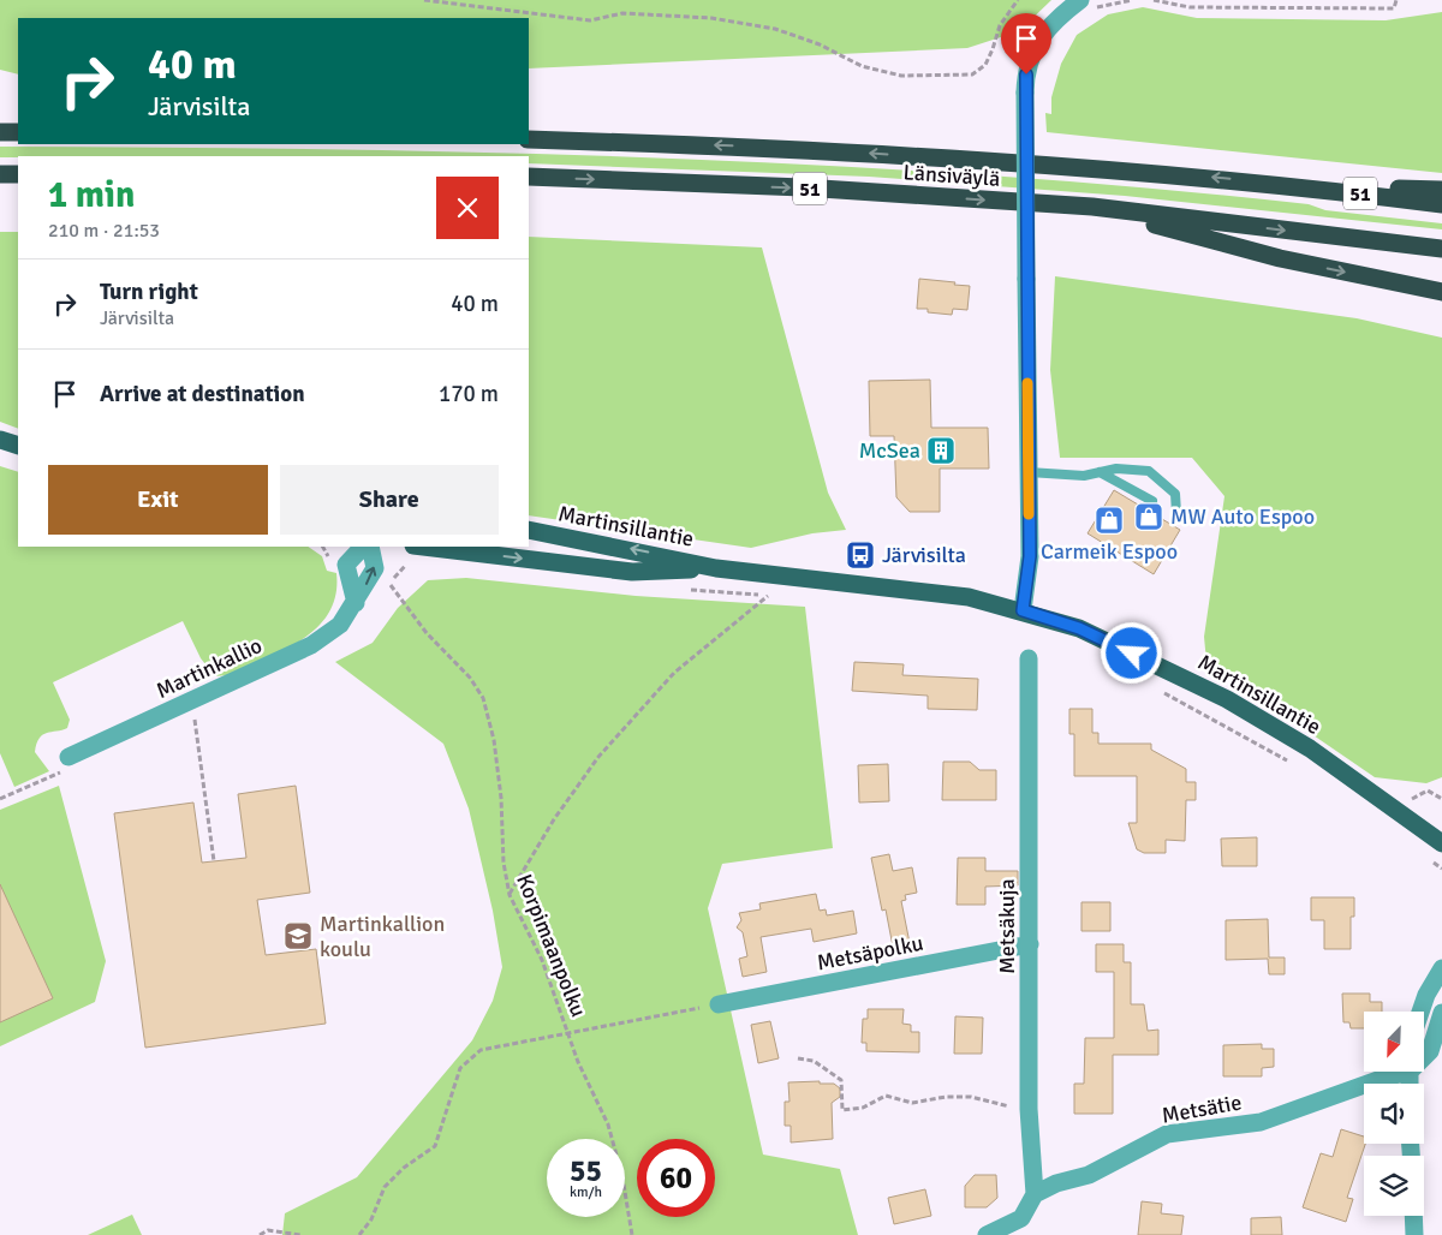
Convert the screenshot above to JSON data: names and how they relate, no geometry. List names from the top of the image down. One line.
{"streets":{"highway":["Länsiväylä","51"],"main road":["Martinsillantie"],"street":["Martinkallio","Metsäkuja","Metsäpolku","Metsätie"],"path":["Korpimaanpolku"]},"crossings":[["Metsäkuja","Metsäpolku"],["Metsäkuja","Metsätie"]],"places":{"building":["McSea"],"shop":["MW Auto Espoo","Carmeik Espoo"],"bus stop":["Järvisilta"],"school or university":["Martinkallion koulu"]},"north":"bottom left","page":{"turn":["40 m","Järvisilta"],"heading":["1 min","210 m · 21:53"],"list":[{"name":"Turn right","note":"Järvisilta","value":"40 m"},{"name":"Arrive at destination","value":"170 m"}],"buttons":["Exit","Share"],"speed":"55 km/h","limit":"60"}}
